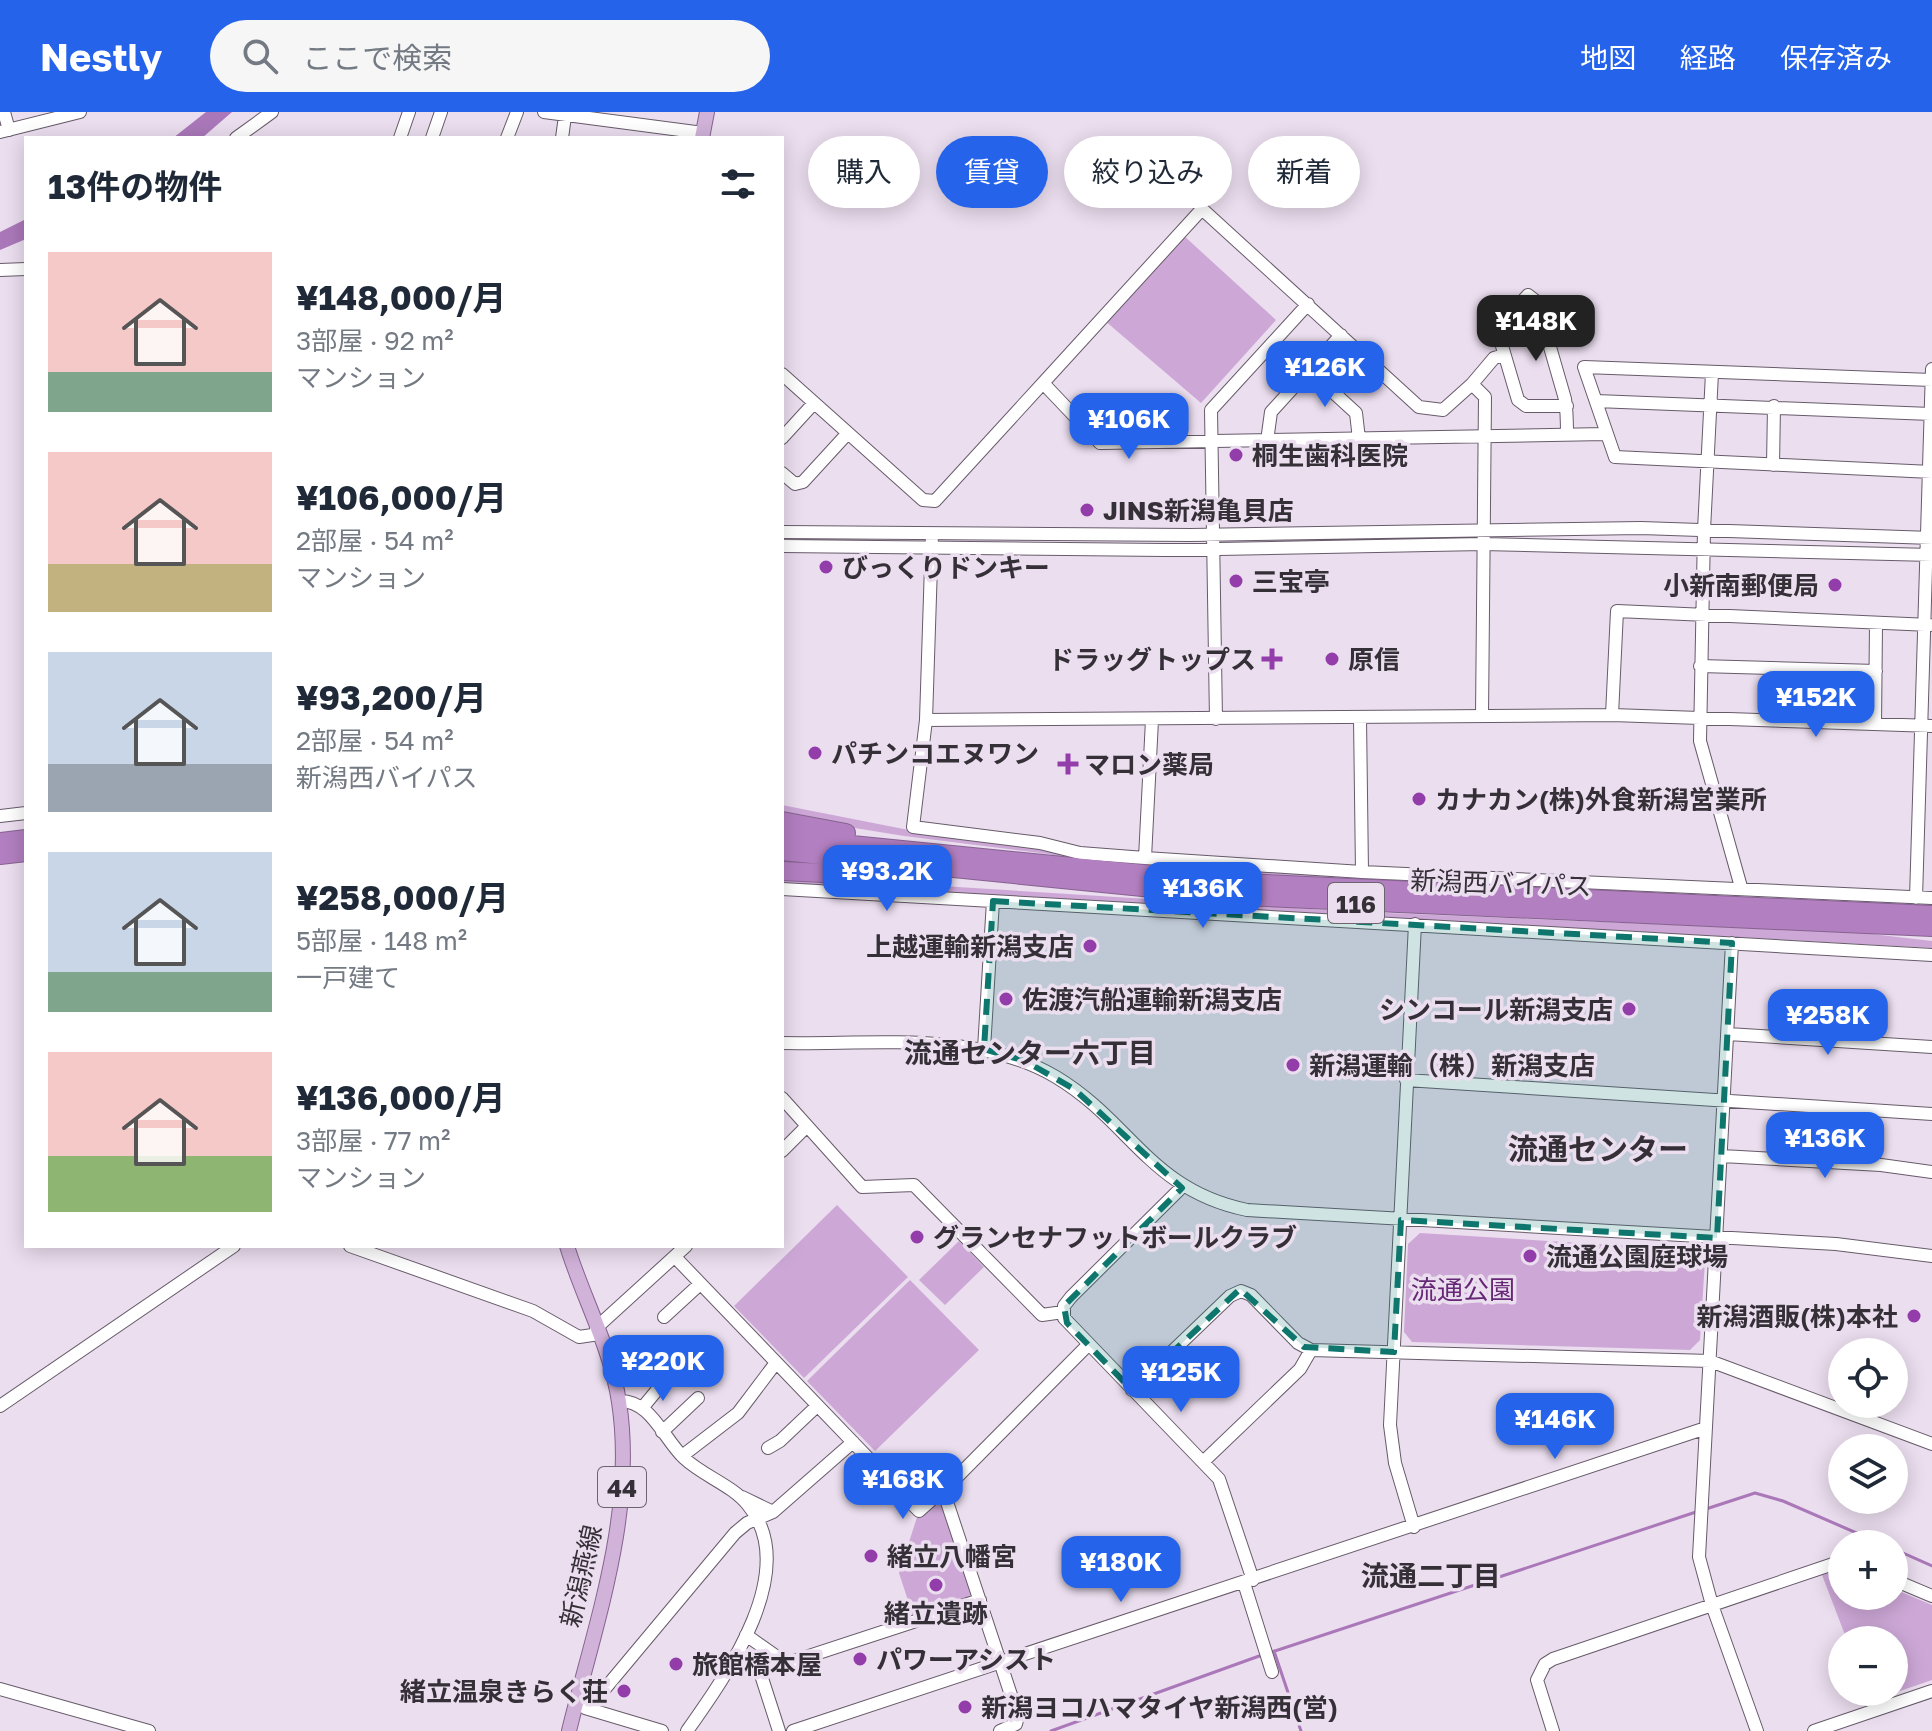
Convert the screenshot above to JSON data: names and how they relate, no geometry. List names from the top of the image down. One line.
{"streets":{"highway":["新潟西バイパス","116"],"main road":["44","新潟燕線"]},"districts":["流通センター六丁目","流通センター","流通二丁目"],"parks":["流通公園"],"places":{"other":["桐生歯科医院","JINS新潟亀貝店","びっくりドンキー","三宝亭","小新南郵便局","原信","パチンコエヌワン","カナカン(株)外食新潟営業所","上越運輸新潟支店","佐渡汽船運輸新潟支店","シンコール新潟支店","新潟運輸（株）新潟支店","グランセナフットボールクラブ","流通公園庭球場","新潟酒販(株)本社","緒立八幡宮","緒立遺跡","パワーアシスト","旅館橋本屋","緒立温泉きらく荘","新潟ヨコハマタイヤ新潟西(営)"],"health":["ドラッグトップス","マロン薬局"]},"page":{"header":"Nestly","search":"ここで検索","nav":["地図","経路","保存済み"],"chip":["購入","賃貸","絞り込み","新着"],"heading":"13件の物件","list":[{"name":"¥148,000/月","note":"3部屋 · 92 m² · マンション"},{"name":"¥106,000/月","note":"2部屋 · 54 m² · マンション"},{"name":"¥93,200/月","note":"2部屋 · 54 m² · 新潟西バイパス"},{"name":"¥258,000/月","note":"5部屋 · 148 m² · 一戸建て"},{"name":"¥136,000/月","note":"3部屋 · 77 m² · マンション"}],"price":["¥148K","¥126K","¥106K","¥152K","¥93.2K","¥136K","¥258K","¥136K","¥220K","¥125K","¥146K","¥168K","¥180K"],"map_buttons":["+","−"]}}
